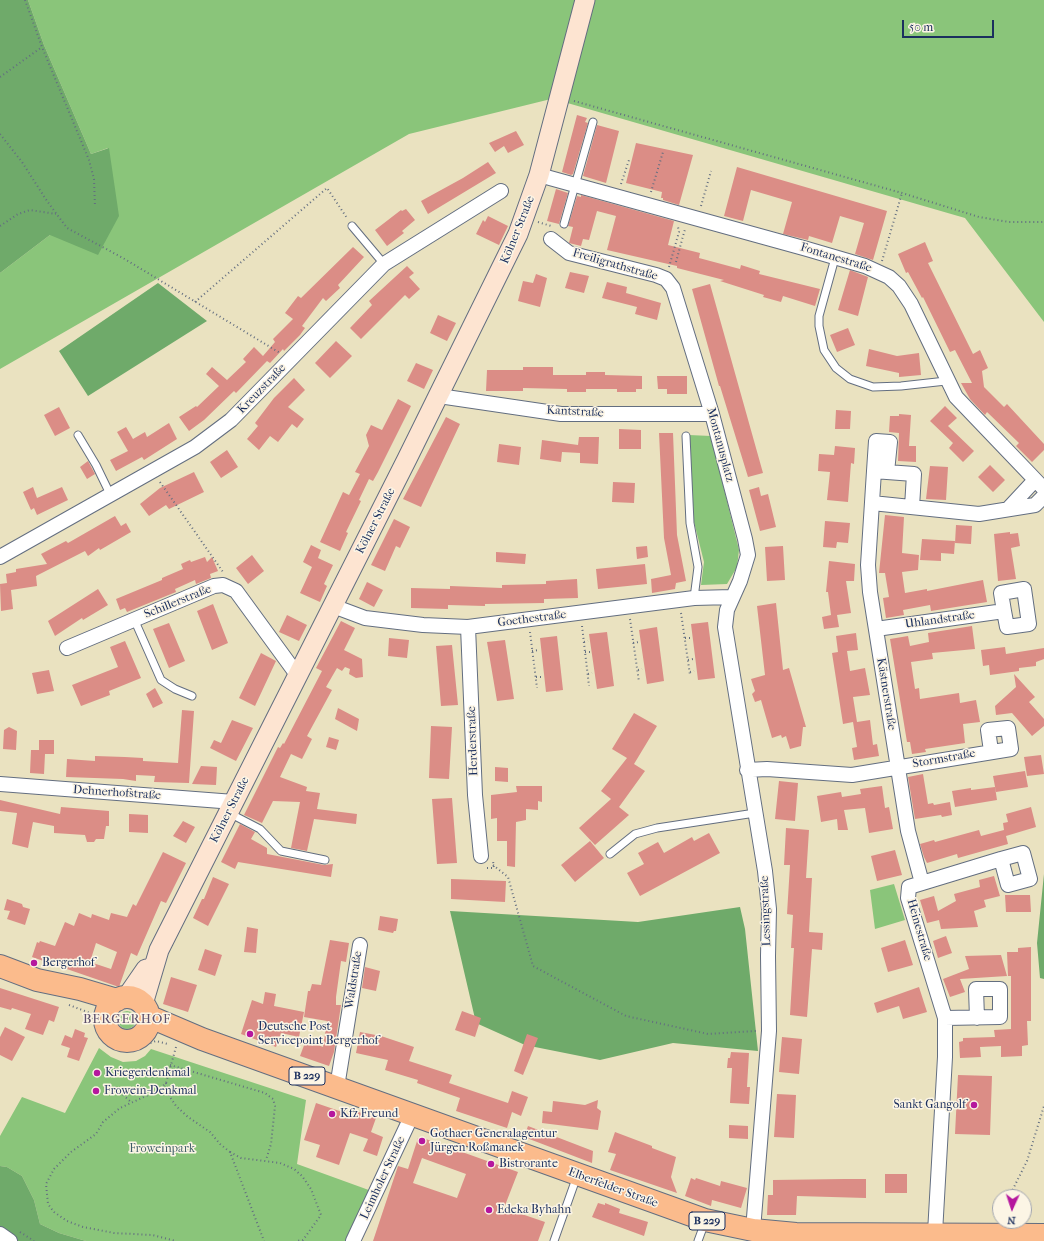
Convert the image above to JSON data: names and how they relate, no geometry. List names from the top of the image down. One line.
{"streets":{"main road":["Kölner Straße","B 229","Elberfelder Straße"],"street":["Fontanestraße","Freiligrathstraße","Kreuzstraße","Kantstraße","Montanusplatz","Schillerstraße","Goethestraße","Uhlandstraße","Kästnerstraße","Herderstraße","Stormstraße","Dehnerhofstraße","Lessingstraße","Heinestraße","Waldstraße","Leimholer Straße"]},"crossings":[["Kölner Straße","Fontanestraße"],["Kölner Straße","Kantstraße"],["Kölner Straße","Goethestraße"],["Kölner Straße","Dehnerhofstraße"],["Kölner Straße","B 229"],["Kölner Straße","Elberfelder Straße"],["Freiligrathstraße","Montanusplatz"],["Kantstraße","Montanusplatz"],["Montanusplatz","Goethestraße"],["Montanusplatz","Lessingstraße"],["Goethestraße","Herderstraße"],["Goethestraße","Lessingstraße"],["Uhlandstraße","Kästnerstraße"],["Kästnerstraße","Stormstraße"],["Kästnerstraße","Heinestraße"],["Stormstraße","Lessingstraße"],["Lessingstraße","Elberfelder Straße"],["Heinestraße","Elberfelder Straße"],["Waldstraße","Elberfelder Straße"],["B 229","Elberfelder Straße"],["Leimholer Straße","Elberfelder Straße"]],"districts":["BERGERHOF"],"parks":["Froweinpark"],"places":["Bergerhof","Deutsche Post Servicepoint Bergerhof","Kriegerdenkmal","Frowein-Denkmal","Sankt Gangolf","Kfz Freund","Gothaer Generalagentur Jürgen Roßmanek","Bistrorante","Edeka Byhahn"],"scale_bar":"50 m","north":"bottom"}
